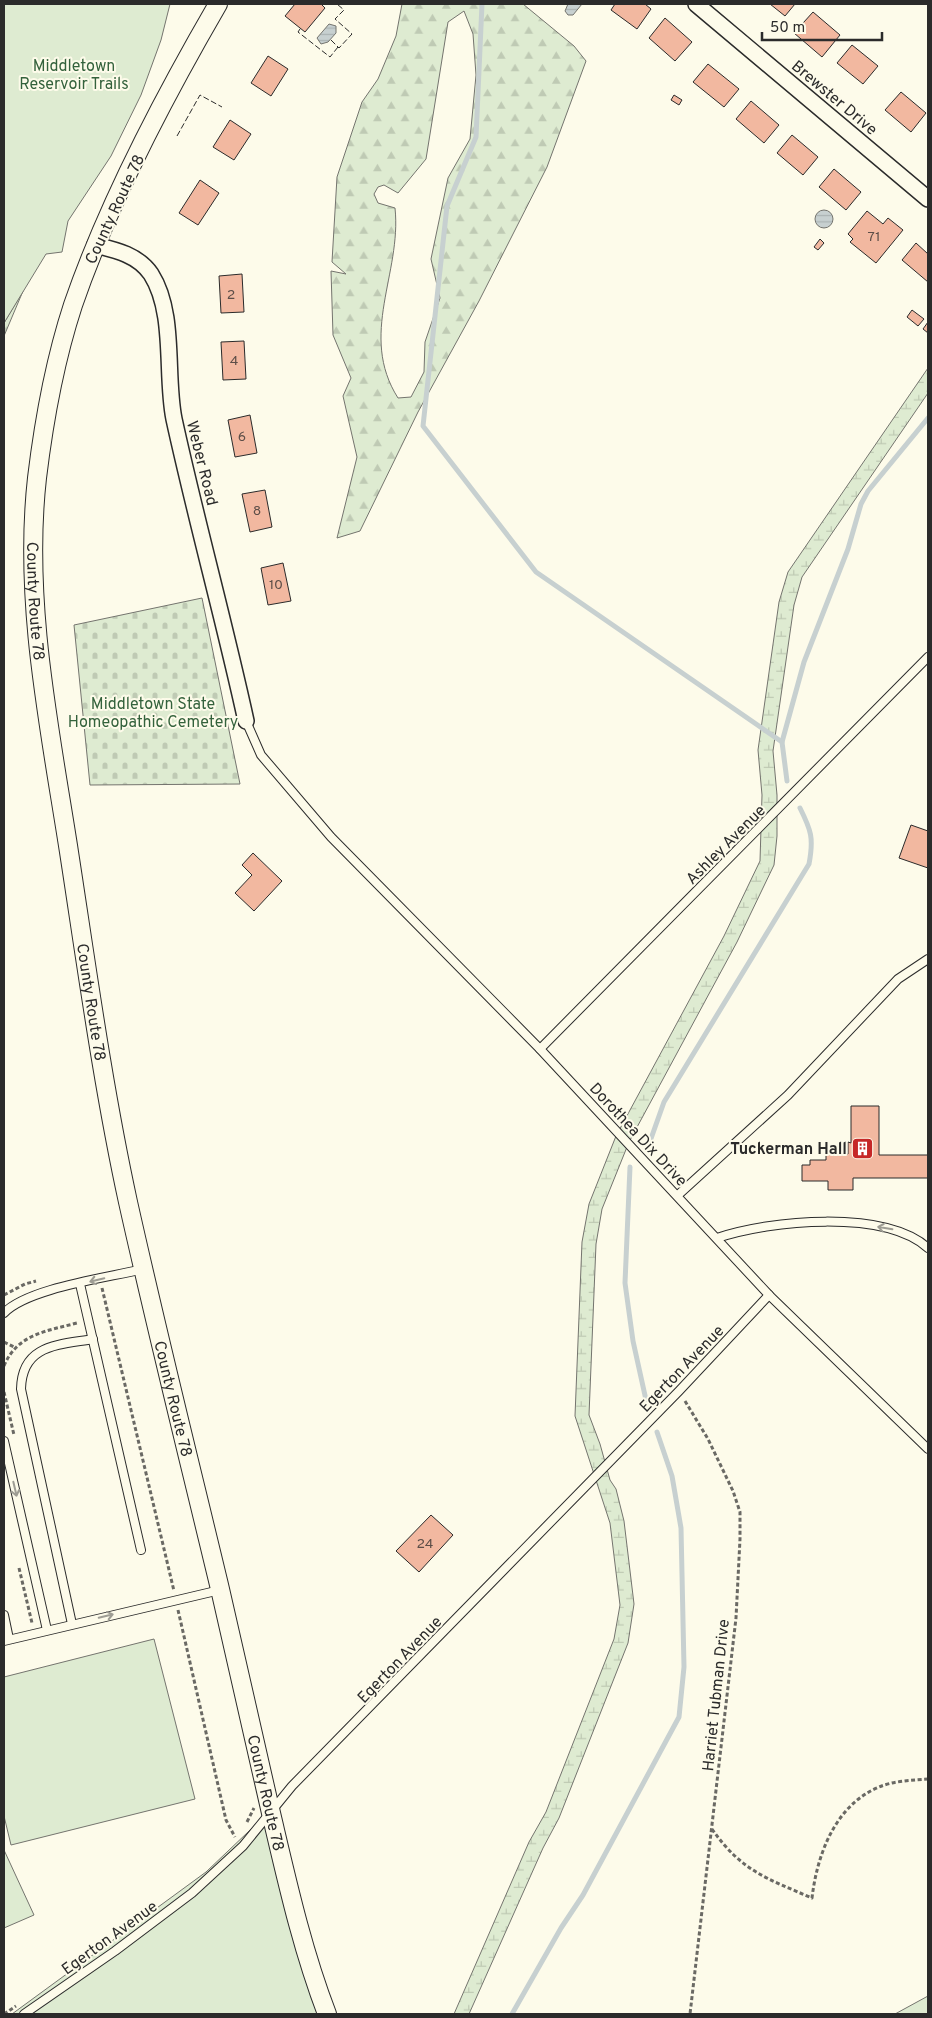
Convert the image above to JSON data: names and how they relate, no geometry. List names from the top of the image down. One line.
{"streets":{"street":["Brewster Drive","County Route 78","Weber Road"],"lane":["Ashley Avenue","Dorothea Dix Drive","Egerton Avenue"],"path":["Harriet Tubman Drive"]},"crossings":[["County Route 78","Weber Road"],["County Route 78","Egerton Avenue"],["Weber Road","Dorothea Dix Drive"],["Ashley Avenue","Dorothea Dix Drive"],["Dorothea Dix Drive","Egerton Avenue"],["Egerton Avenue","Harriet Tubman Drive"]],"parks":["Middletown Reservoir Trails","Middletown State Homeopathic Cemetery"],"places":{"building":["Tuckerman Hall"]},"house_numbers":["71","2","4","6","8","10","24"],"scale_bar":"50 m"}
